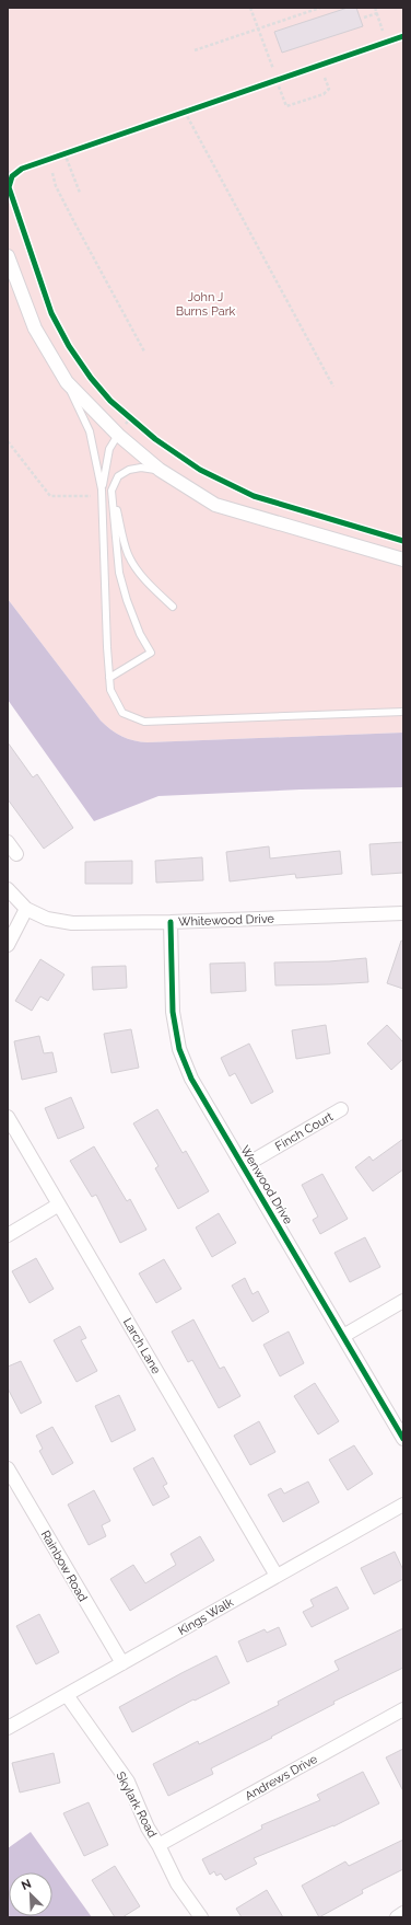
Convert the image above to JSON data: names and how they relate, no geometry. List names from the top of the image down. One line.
{"streets":{"street":["Whitewood Drive","Finch Court","Wenwood Drive","Larch Lane","Rainbow Road","Kings Walk","Andrews Drive","Skylark Road"]},"crossings":[["Whitewood Drive","Wenwood Drive"],["Finch Court","Wenwood Drive"],["Larch Lane","Kings Walk"],["Rainbow Road","Kings Walk"],["Kings Walk","Skylark Road"],["Andrews Drive","Skylark Road"]],"parks":["John J Burns Park"],"north":"top left"}
